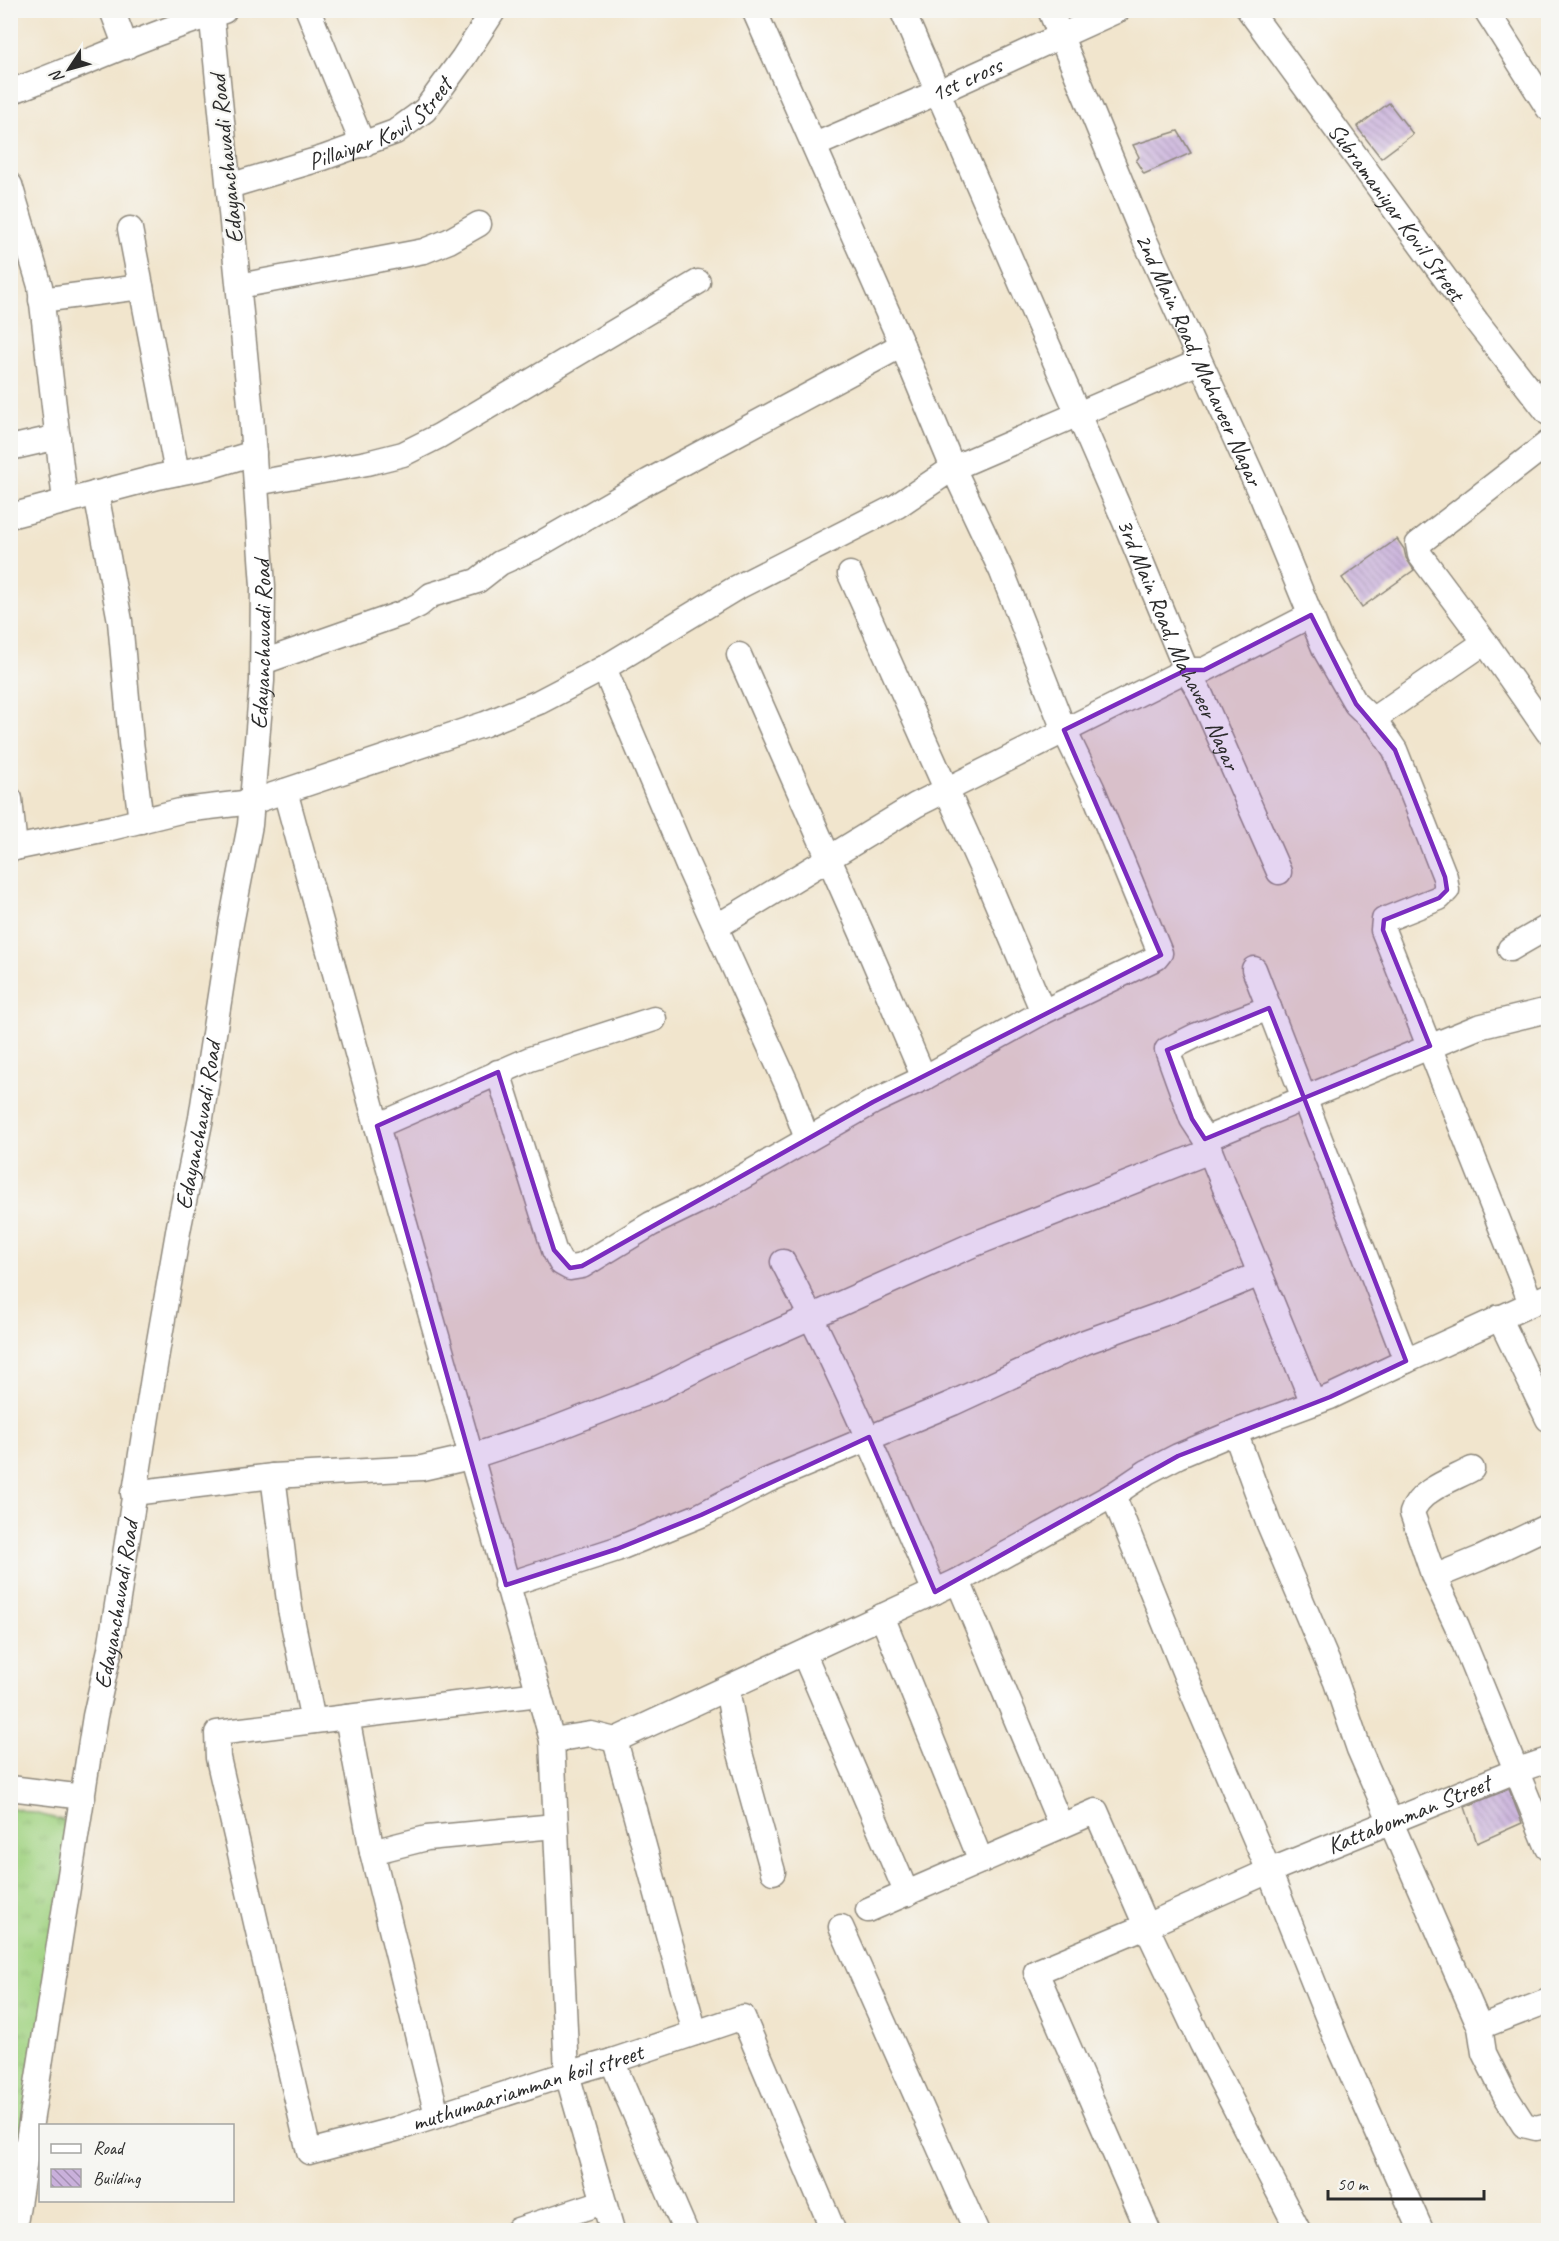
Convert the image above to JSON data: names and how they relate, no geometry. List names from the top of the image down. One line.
{"streets":{"street":["1st cross","Pillaiyar Kovil Street","Edayanchavadi Road","Subramaniyar Kovil Street","2nd Main Road, Mahaveer Nagar","3rd Main Road, Mahaveer Nagar","Kattabomman Street","muthumaariamman koil street"]},"crossings":[["1st cross","2nd Main Road, Mahaveer Nagar"],["1st cross","3rd Main Road, Mahaveer Nagar"],["Pillaiyar Kovil Street","Edayanchavadi Road"]],"legend":["Road","Building"],"scale_bar":"50 m","north":"bottom left"}
